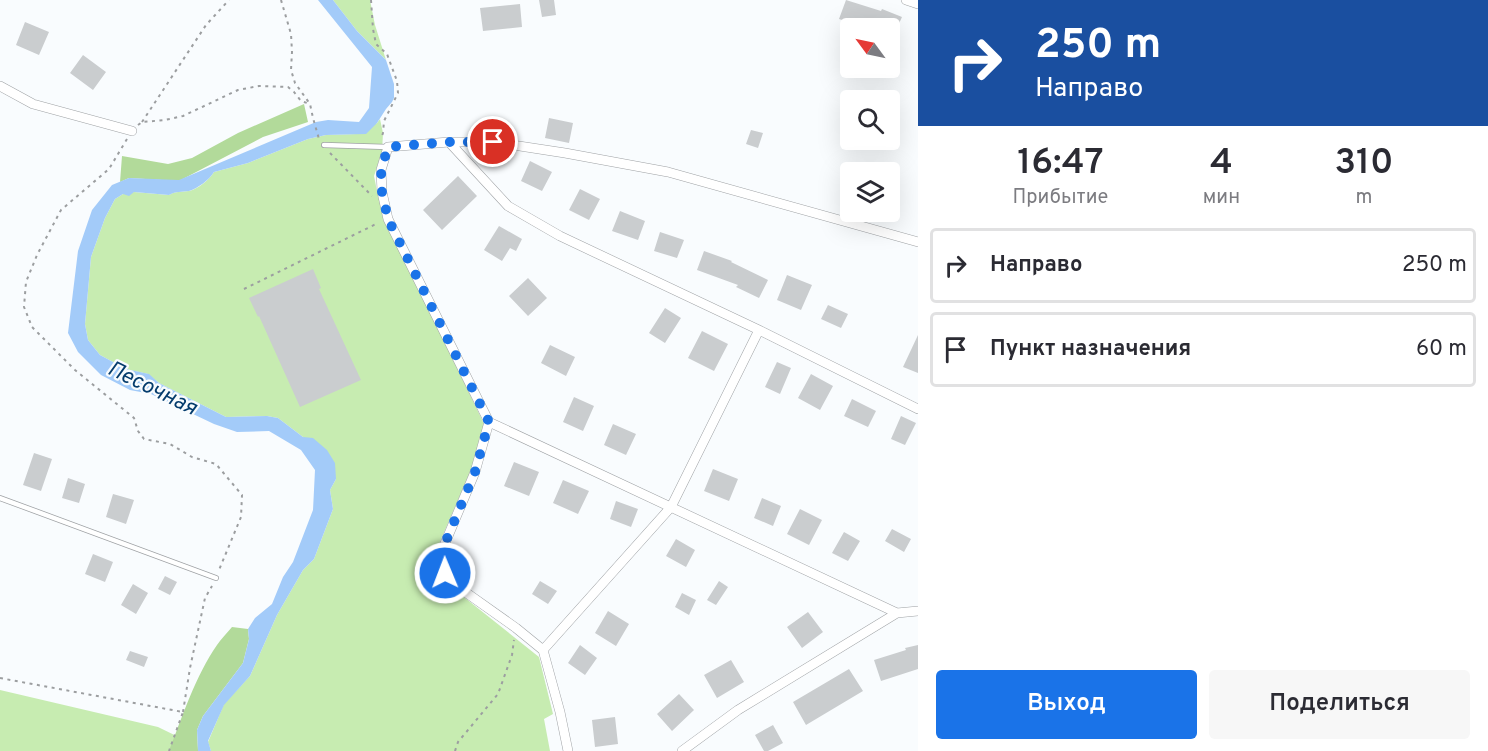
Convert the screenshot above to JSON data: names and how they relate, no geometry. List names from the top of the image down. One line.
{"water":["Песочная"],"north":"top left","page":{"turn":["250 m","Направо"],"eta":["16:47","Прибытие","4","мин","310","m"],"list":[{"name":"Направо","value":"250 m"},{"name":"Пункт назначения","value":"60 m"}],"buttons":["Выход","Поделиться"]}}
